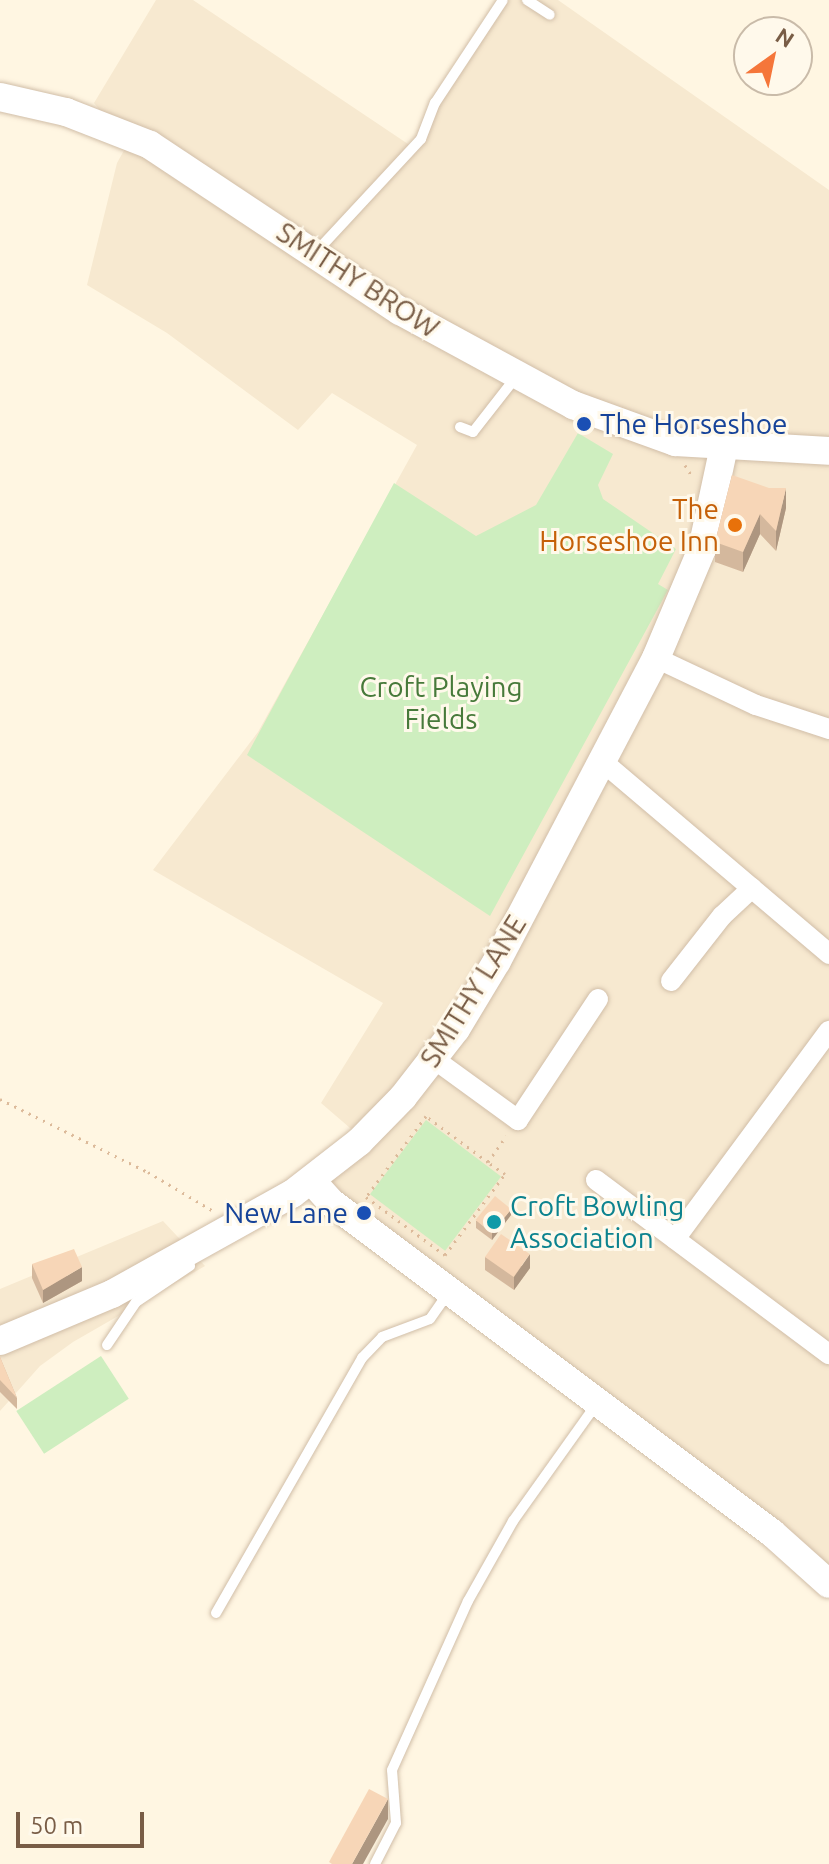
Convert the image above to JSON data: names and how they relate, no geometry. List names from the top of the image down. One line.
{"streets":{"street":["SMITHY BROW","SMITHY LANE"]},"crossings":[["SMITHY BROW","SMITHY LANE"]],"parks":["Croft Playing Fields"],"places":["The Horseshoe","The Horseshoe Inn","New Lane","Croft Bowling Association"],"scale_bar":"50 m","north":"top right"}
